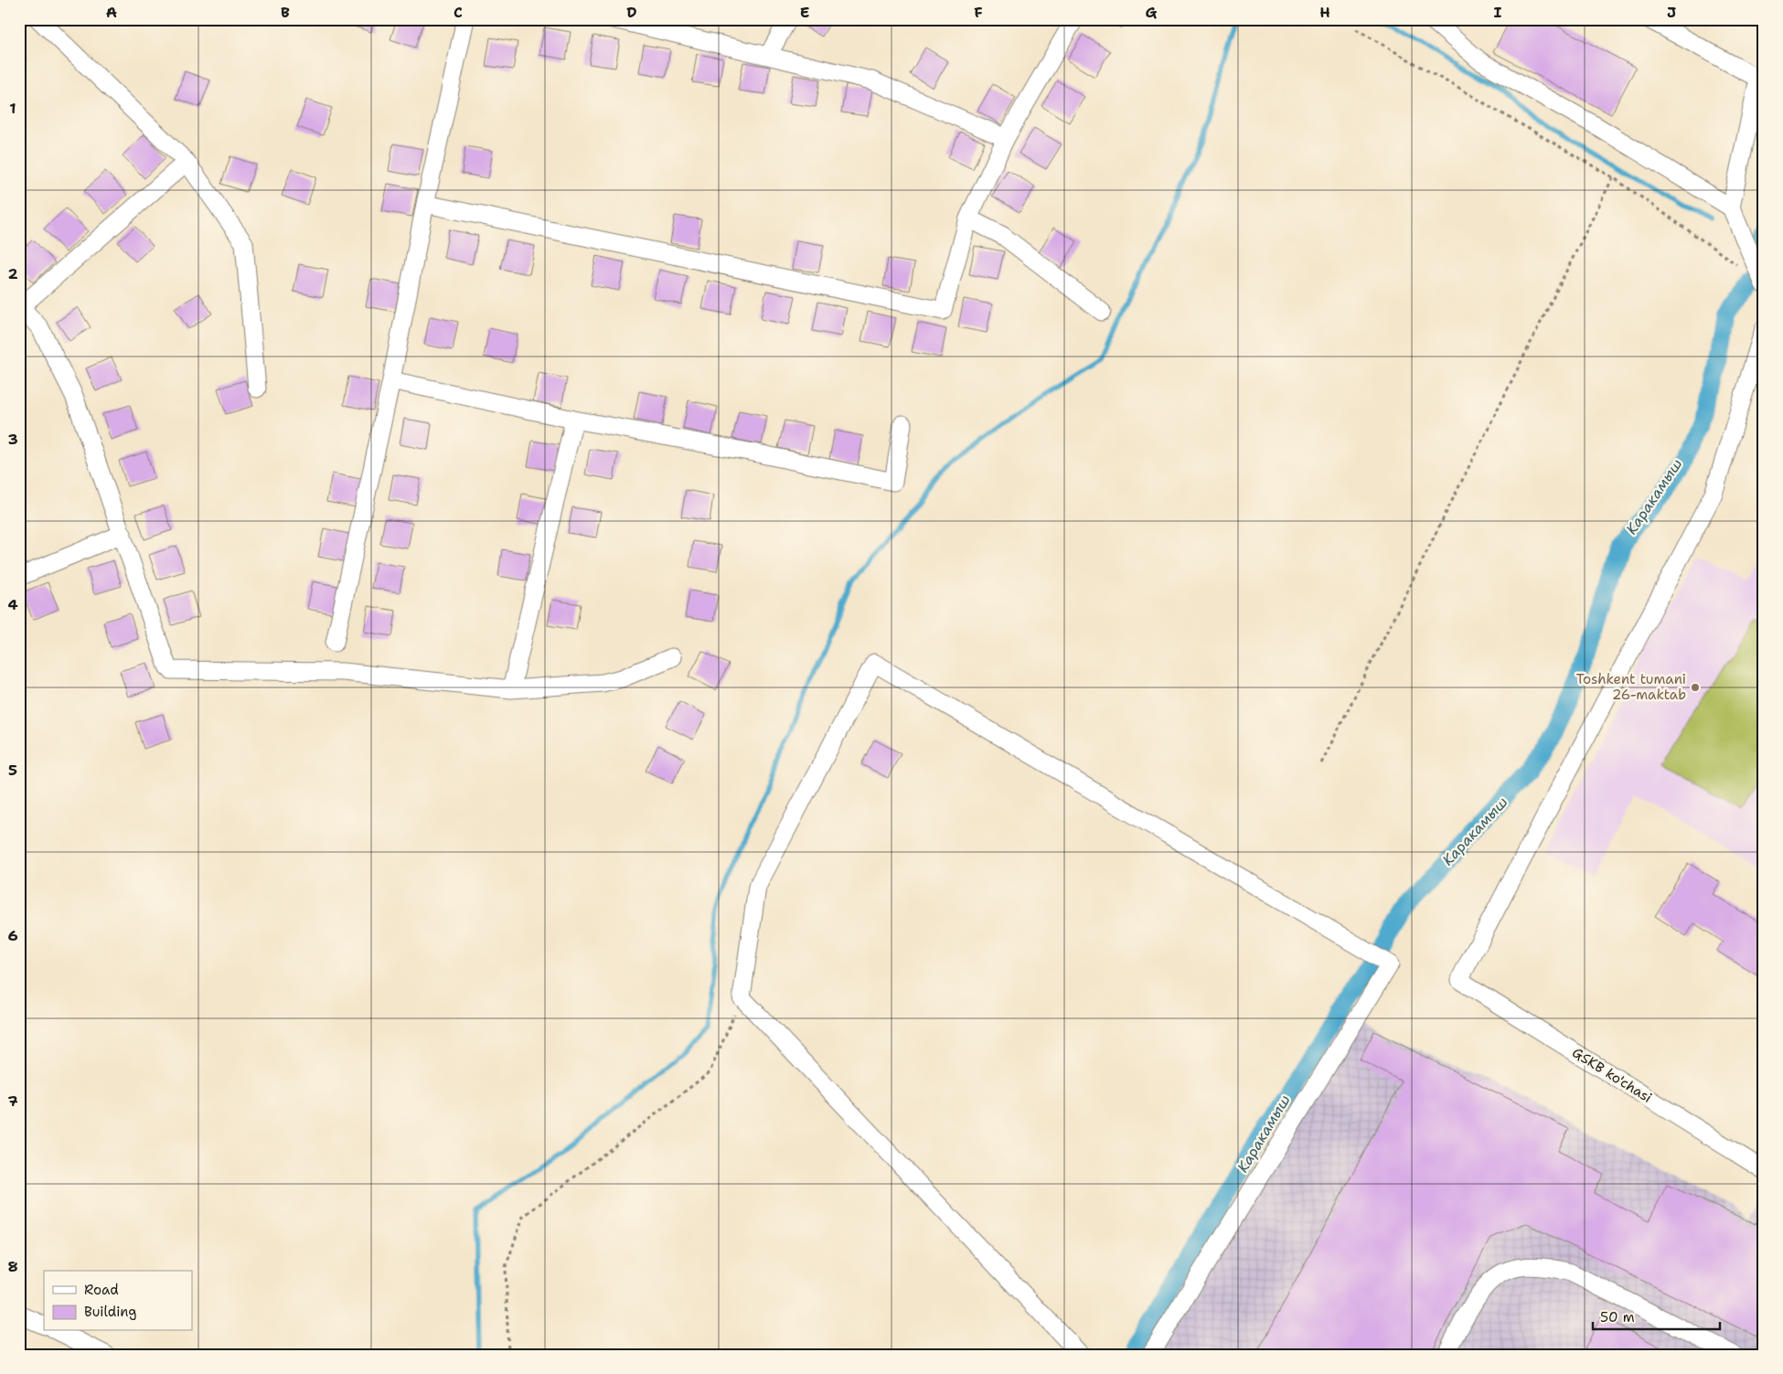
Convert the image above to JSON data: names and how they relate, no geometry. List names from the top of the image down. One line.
{"streets":{"street":["GSKB ko'chasi"]},"water":["Каракамыш"],"places":["Toshkent tumani 26-maktab"],"legend":["Road","Building"],"scale_bar":"50 m","grid":{"columns":["A","B","C","D","E","F","G","H","I","J"],"rows":["1","2","3","4","5","6","7","8"]}}
